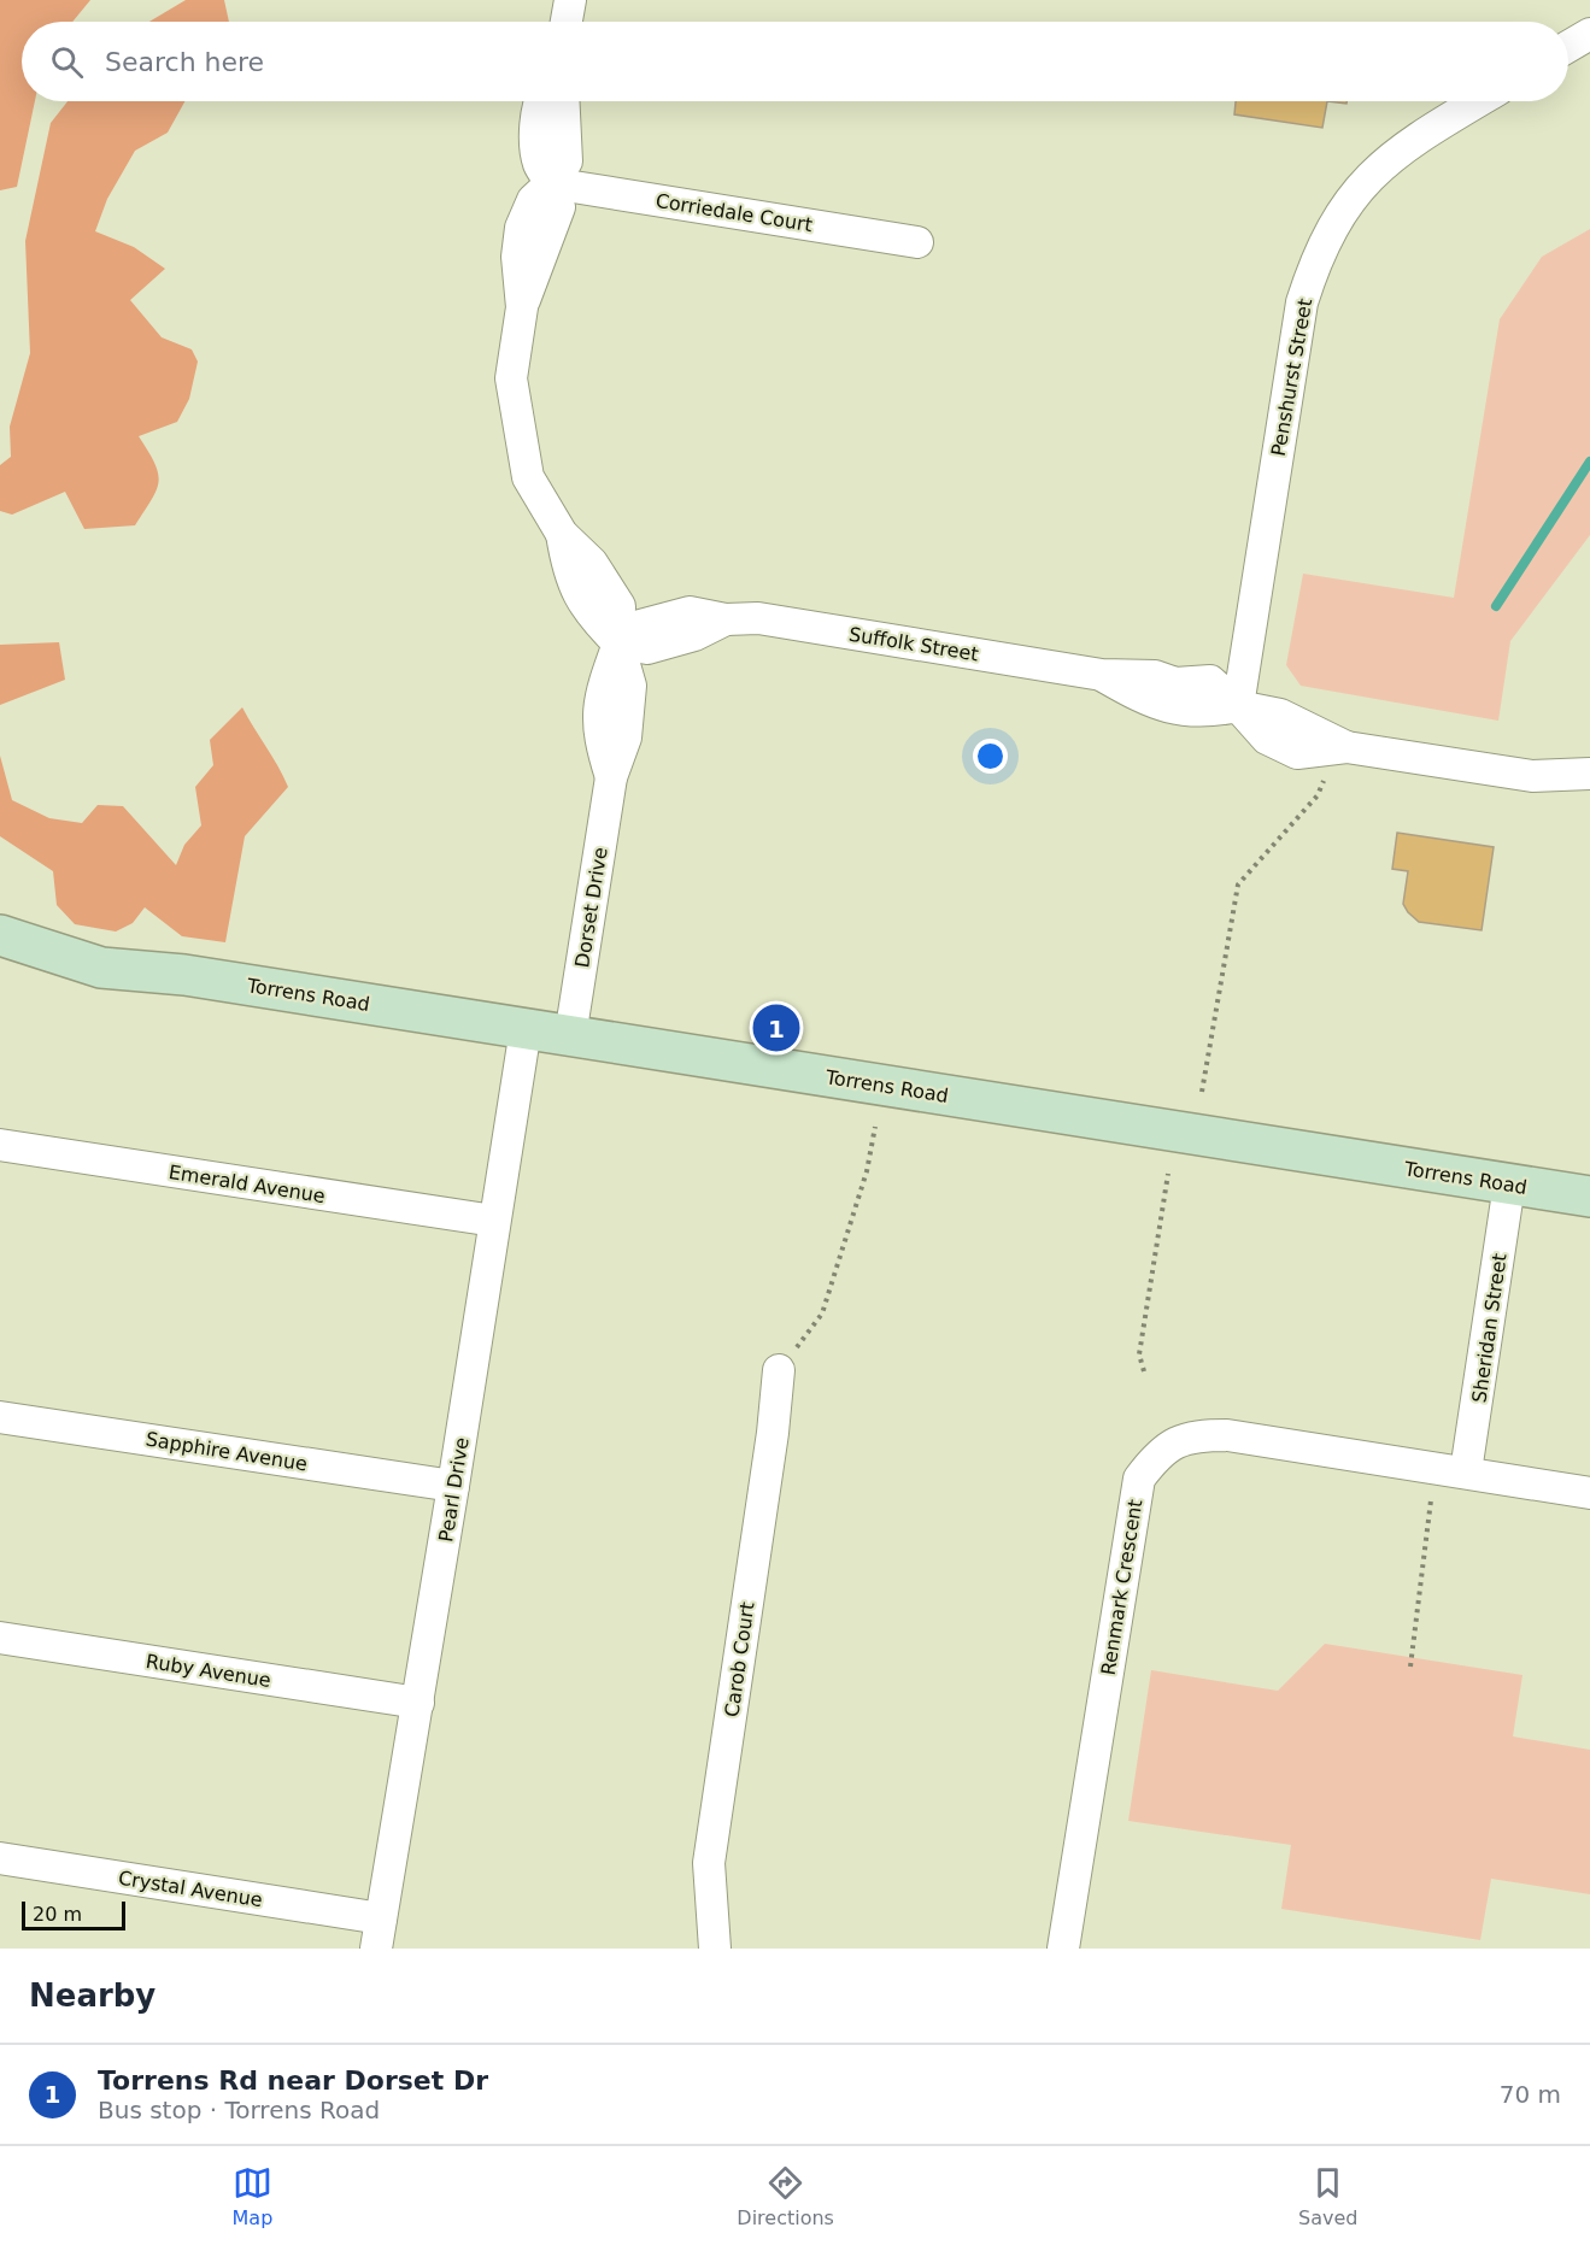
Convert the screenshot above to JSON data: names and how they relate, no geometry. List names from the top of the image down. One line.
{"streets":{"main road":["Torrens Road"],"street":["Corriedale Court","Penshurst Street","Suffolk Street","Dorset Drive","Emerald Avenue","Sheridan Street","Sapphire Avenue","Pearl Drive","Renmark Crescent","Carob Court","Ruby Avenue","Crystal Avenue"]},"crossings":[["Penshurst Street","Suffolk Street"],["Suffolk Street","Dorset Drive"],["Dorset Drive","Torrens Road"],["Torrens Road","Sheridan Street"],["Torrens Road","Pearl Drive"],["Emerald Avenue","Pearl Drive"],["Sheridan Street","Renmark Crescent"],["Sapphire Avenue","Pearl Drive"],["Pearl Drive","Ruby Avenue"],["Pearl Drive","Crystal Avenue"]],"scale_bar":"20 m","page":{"search":"Search here","pins":"1","scale":"20 m","heading":"Nearby","list":[{"mark":"1","name":"Torrens Rd near Dorset Dr","note":"Bus stop · Torrens Road","value":"70 m"}],"nav":["Map","Directions","Saved"]}}
